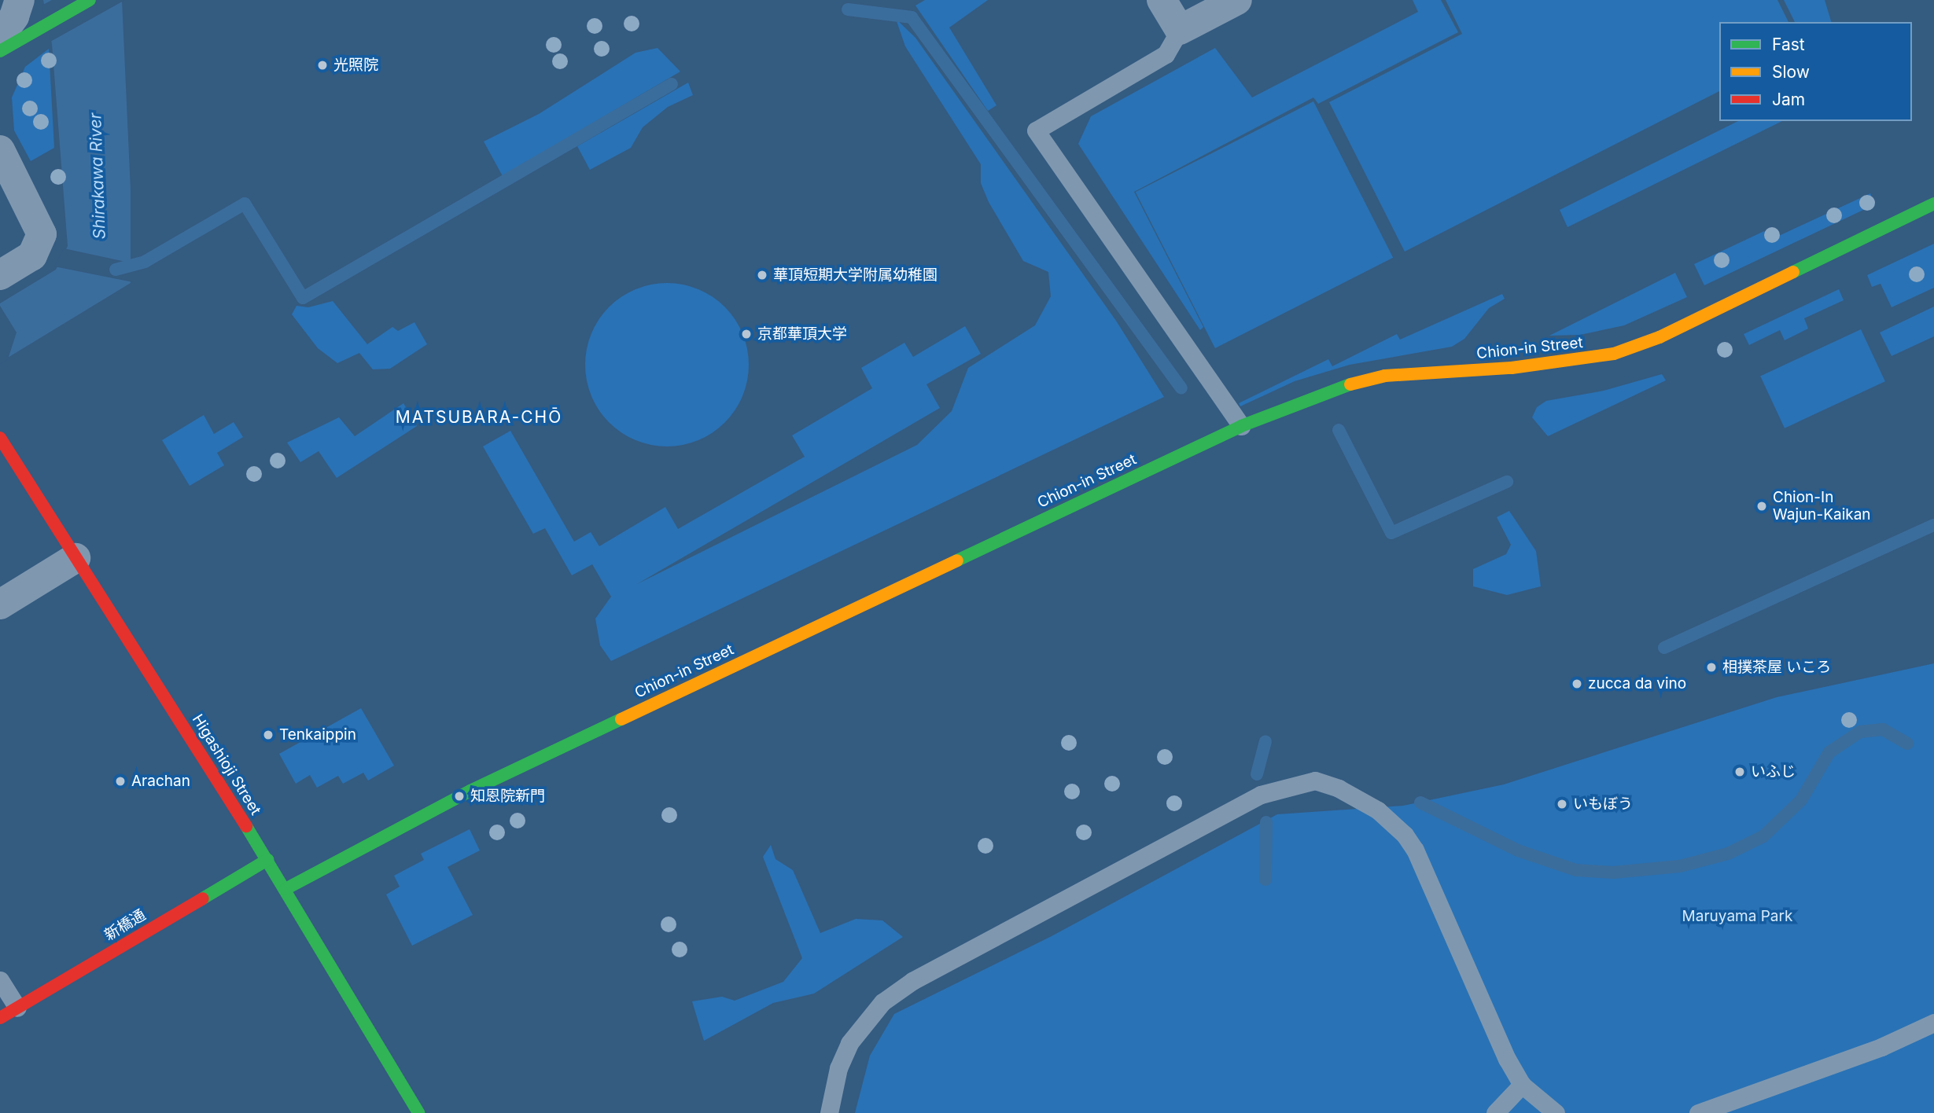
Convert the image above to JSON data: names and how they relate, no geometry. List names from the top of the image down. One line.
{"streets":{"street":["Chion-in Street","Higashioji Street","新橋通"]},"crossings":[["Chion-in Street","Higashioji Street"],["Higashioji Street","新橋通"]],"districts":["MATSUBARA-CHŌ"],"water":["Shirakawa River"],"parks":["Maruyama Park"],"places":["光照院","華頂短期大学附属幼稚園","京都華頂大学","Chion-In Wajun-Kaikan","相撲茶屋 いころ","zucca da vino","Tenkaippin","いふじ","Arachan","知恩院新門","いもぼう"],"legend":["Fast","Slow","Jam"]}
